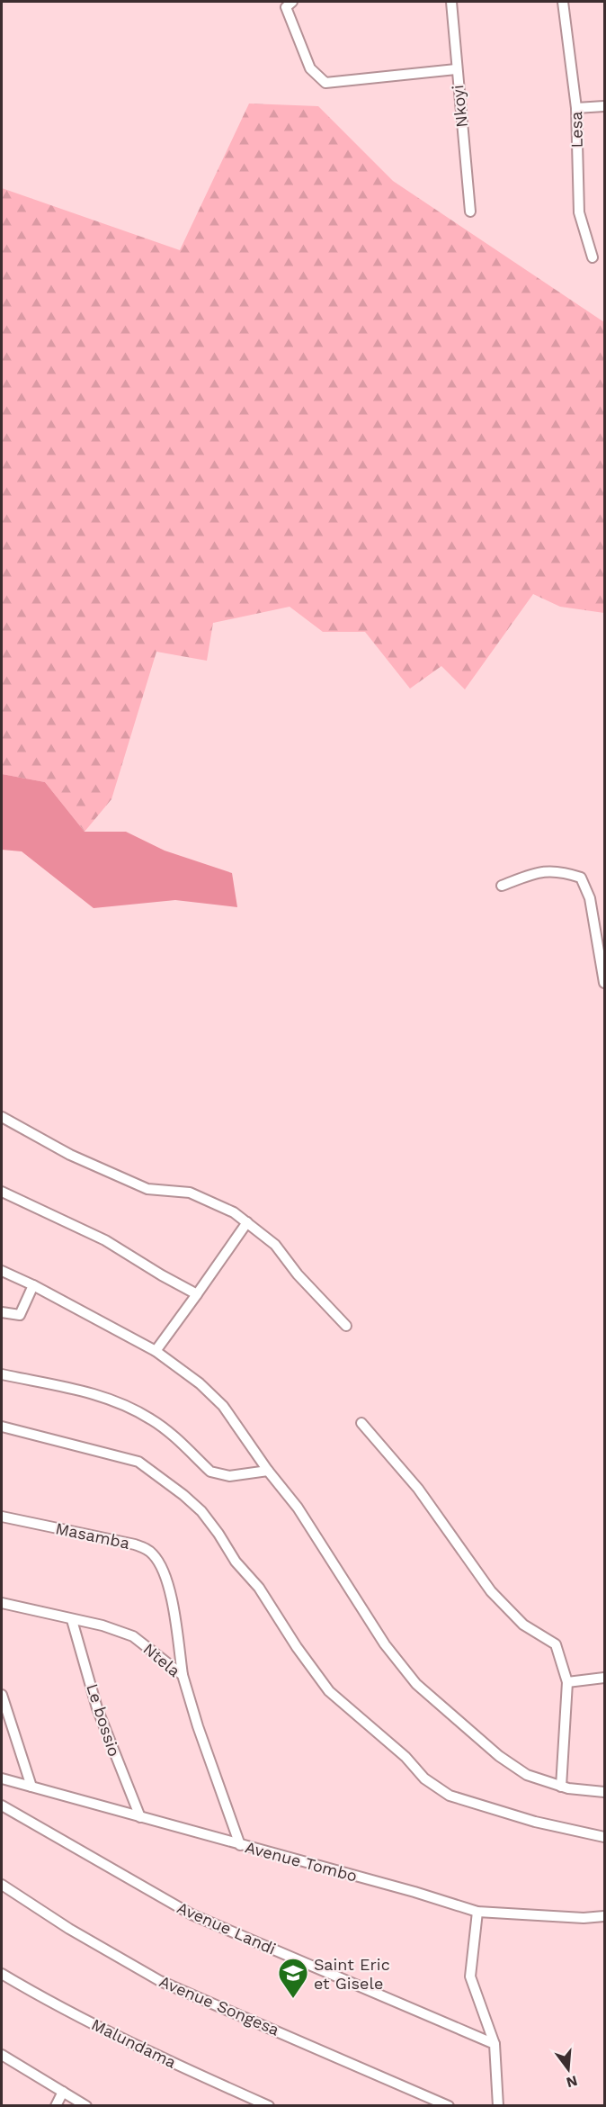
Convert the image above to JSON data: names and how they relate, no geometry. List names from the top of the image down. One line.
{"streets":{"street":["Nkoyi","Lesa","Masamba","Ntela","Le bossio","Avenue Tombo","Avenue Landi","Avenue Songesa","Malundama"]},"crossings":[["Masamba","Ntela"],["Ntela","Le bossio"],["Ntela","Avenue Tombo"],["Le bossio","Avenue Tombo"]],"places":{"school or university":["Saint Eric et Gisele"]},"north":"bottom"}
